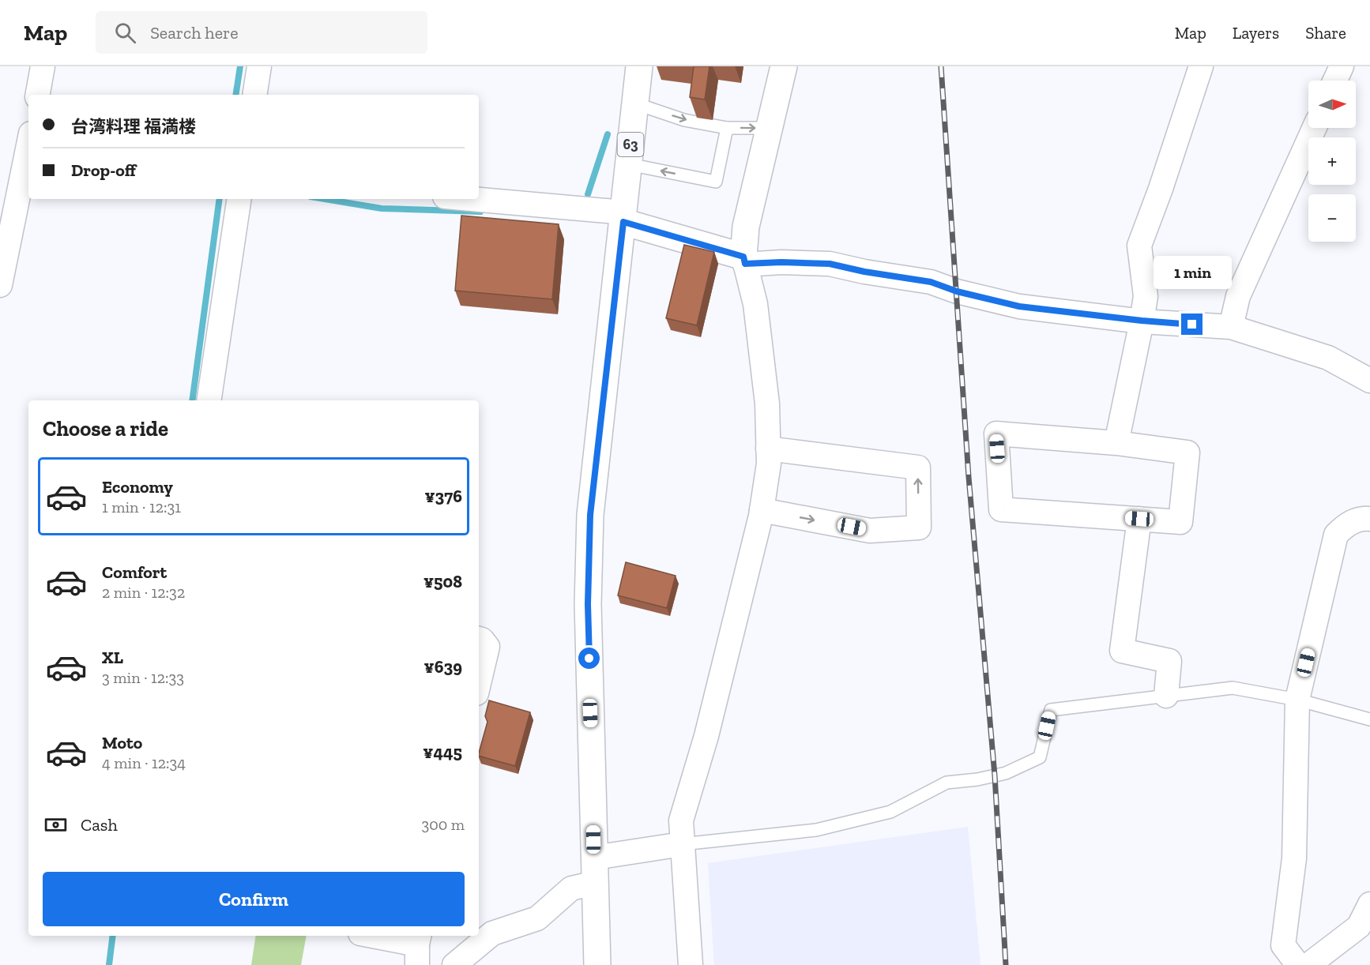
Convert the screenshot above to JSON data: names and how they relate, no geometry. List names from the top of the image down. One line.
{"streets":{"main road":["63"]},"north":"right","page":{"header":"Map","search":"Search here","nav":["Map","Layers","Share"],"map_buttons":["+","−"],"banner":["台湾料理 福満楼","Drop-off"],"bubble":"1 min","heading":"Choose a ride","list":[{"name":"Economy","note":"1 min · 12:31","value":"¥376"},{"name":"Comfort","note":"2 min · 12:32","value":"¥508"},{"name":"XL","note":"3 min · 12:33","value":"¥639"},{"name":"Moto","note":"4 min · 12:34","value":"¥445"}],"pay":["Cash","300 m"],"buttons":"Confirm"}}
